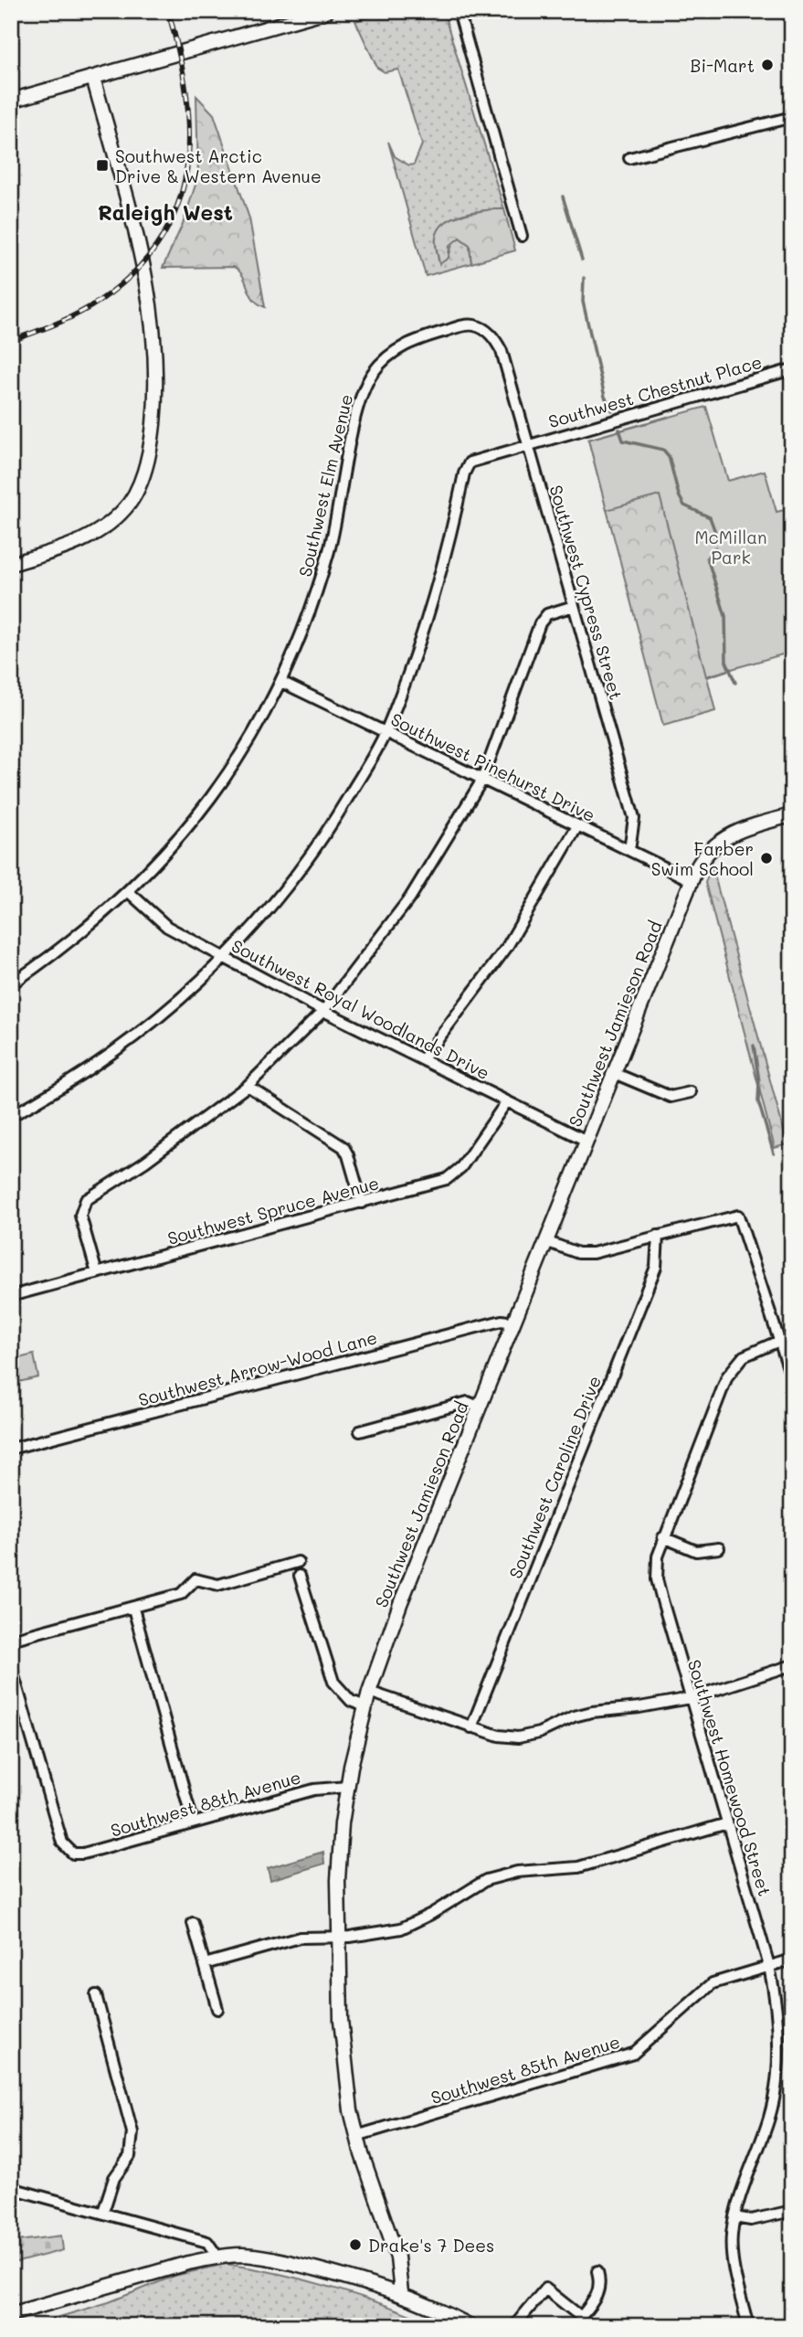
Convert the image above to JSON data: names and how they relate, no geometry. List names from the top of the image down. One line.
{"streets":{"street":["Southwest Chestnut Place","Southwest Elm Avenue","Southwest Cypress Street","Southwest Pinehurst Drive","Southwest Royal Woodlands Drive","Southwest Jamieson Road","Southwest Spruce Avenue","Southwest Arrow-Wood Lane","Southwest Caroline Drive","Southwest Homewood Street","Southwest 88th Avenue","Southwest 85th Avenue"]},"crossings":[["Southwest Chestnut Place","Southwest Cypress Street"],["Southwest Chestnut Place","Southwest Pinehurst Drive"],["Southwest Chestnut Place","Southwest Royal Woodlands Drive"],["Southwest Elm Avenue","Southwest Cypress Street"],["Southwest Elm Avenue","Southwest Pinehurst Drive"],["Southwest Elm Avenue","Southwest Royal Woodlands Drive"],["Southwest Cypress Street","Southwest Pinehurst Drive"],["Southwest Pinehurst Drive","Southwest Jamieson Road"],["Southwest Royal Woodlands Drive","Southwest Jamieson Road"],["Southwest Royal Woodlands Drive","Southwest Spruce Avenue"],["Southwest Jamieson Road","Southwest Arrow-Wood Lane"],["Southwest Jamieson Road","Southwest 88th Avenue"],["Southwest Jamieson Road","Southwest 85th Avenue"],["Southwest Homewood Street","Southwest 85th Avenue"]],"districts":["Raleigh West"],"parks":["McMillan Park"],"places":{"other":["Bi-Mart","Farber Swim School","Drake's 7 Dees"],"transit":["Southwest Arctic Drive & Western Avenue"]}}
